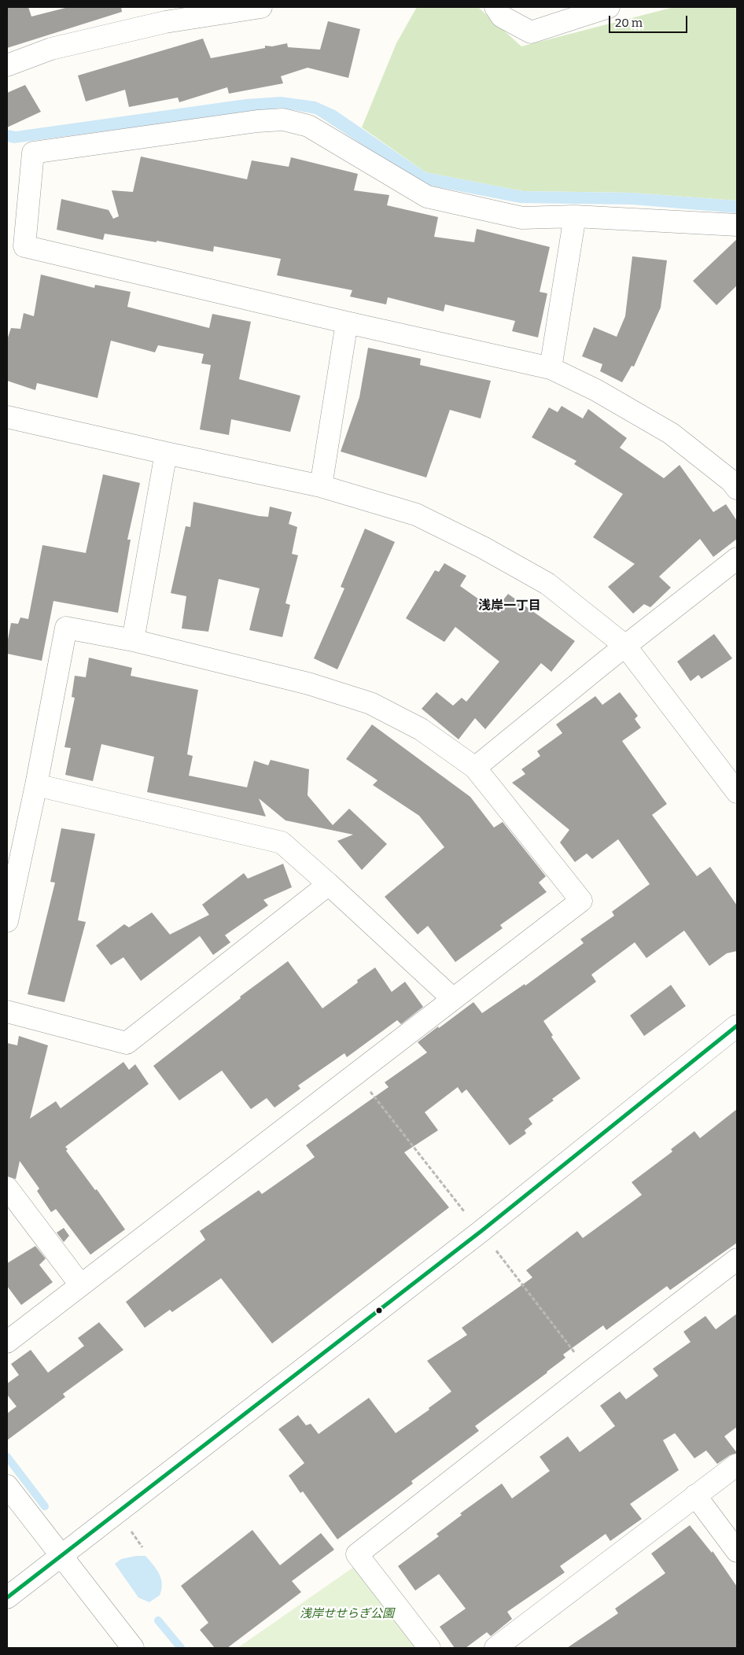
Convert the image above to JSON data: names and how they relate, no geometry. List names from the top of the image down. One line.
{"districts":["浅岸一丁目"],"parks":["浅岸せせらぎ公園"],"scale_bar":"20 m"}
